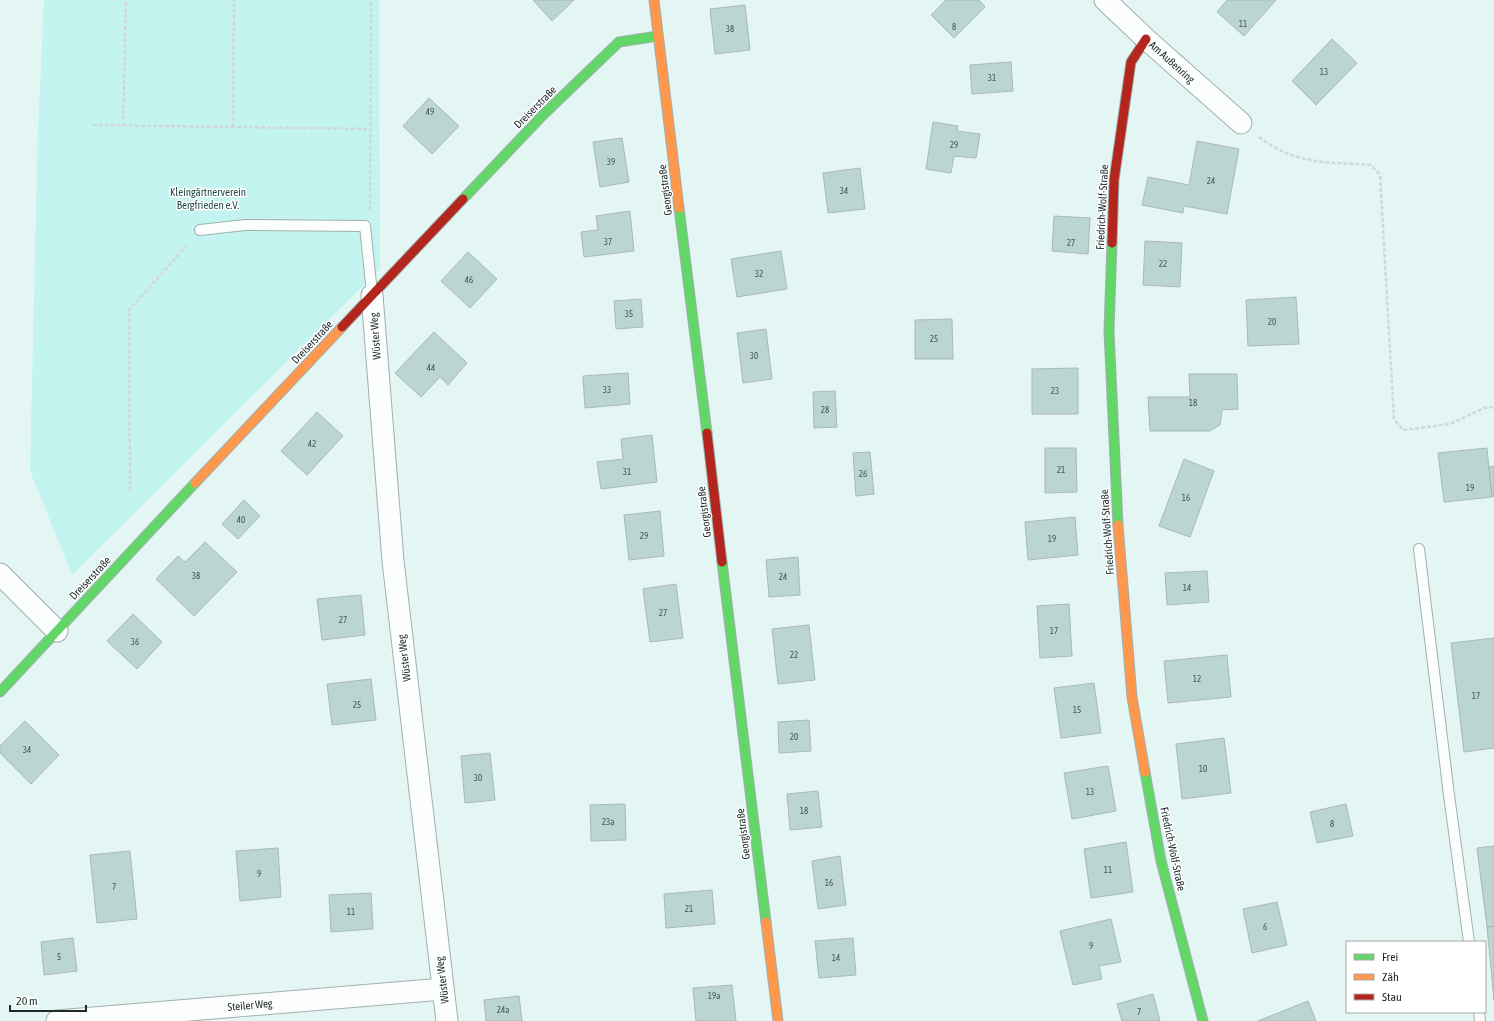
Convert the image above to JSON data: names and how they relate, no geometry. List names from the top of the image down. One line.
{"streets":{"street":["Am Außenring","Dreiserstraße","Georgistraße","Friedrich-Wolf-Straße","Wüster Weg","Steiler Weg"]},"crossings":[["Am Außenring","Friedrich-Wolf-Straße"],["Dreiserstraße","Georgistraße"],["Dreiserstraße","Wüster Weg"],["Wüster Weg","Steiler Weg"]],"parks":["Kleingärtnerverein Bergfrieden e.V."],"house_numbers":["11","8","38","13","31","49","29","39","24","34","37","27","22","32","46","35","20","25","30","44","33","23","18","28","42","21","31","26","19","16","40","29","19","38","24","14","27","27","17","36","22","12","17","25","15","20","34","10","30","13","18","23a","8","11","9","16","7","21","11","6","9","5","14","19a","24a","7"],"legend":["Frei","Zäh","Stau"],"scale_bar":"20 m"}
